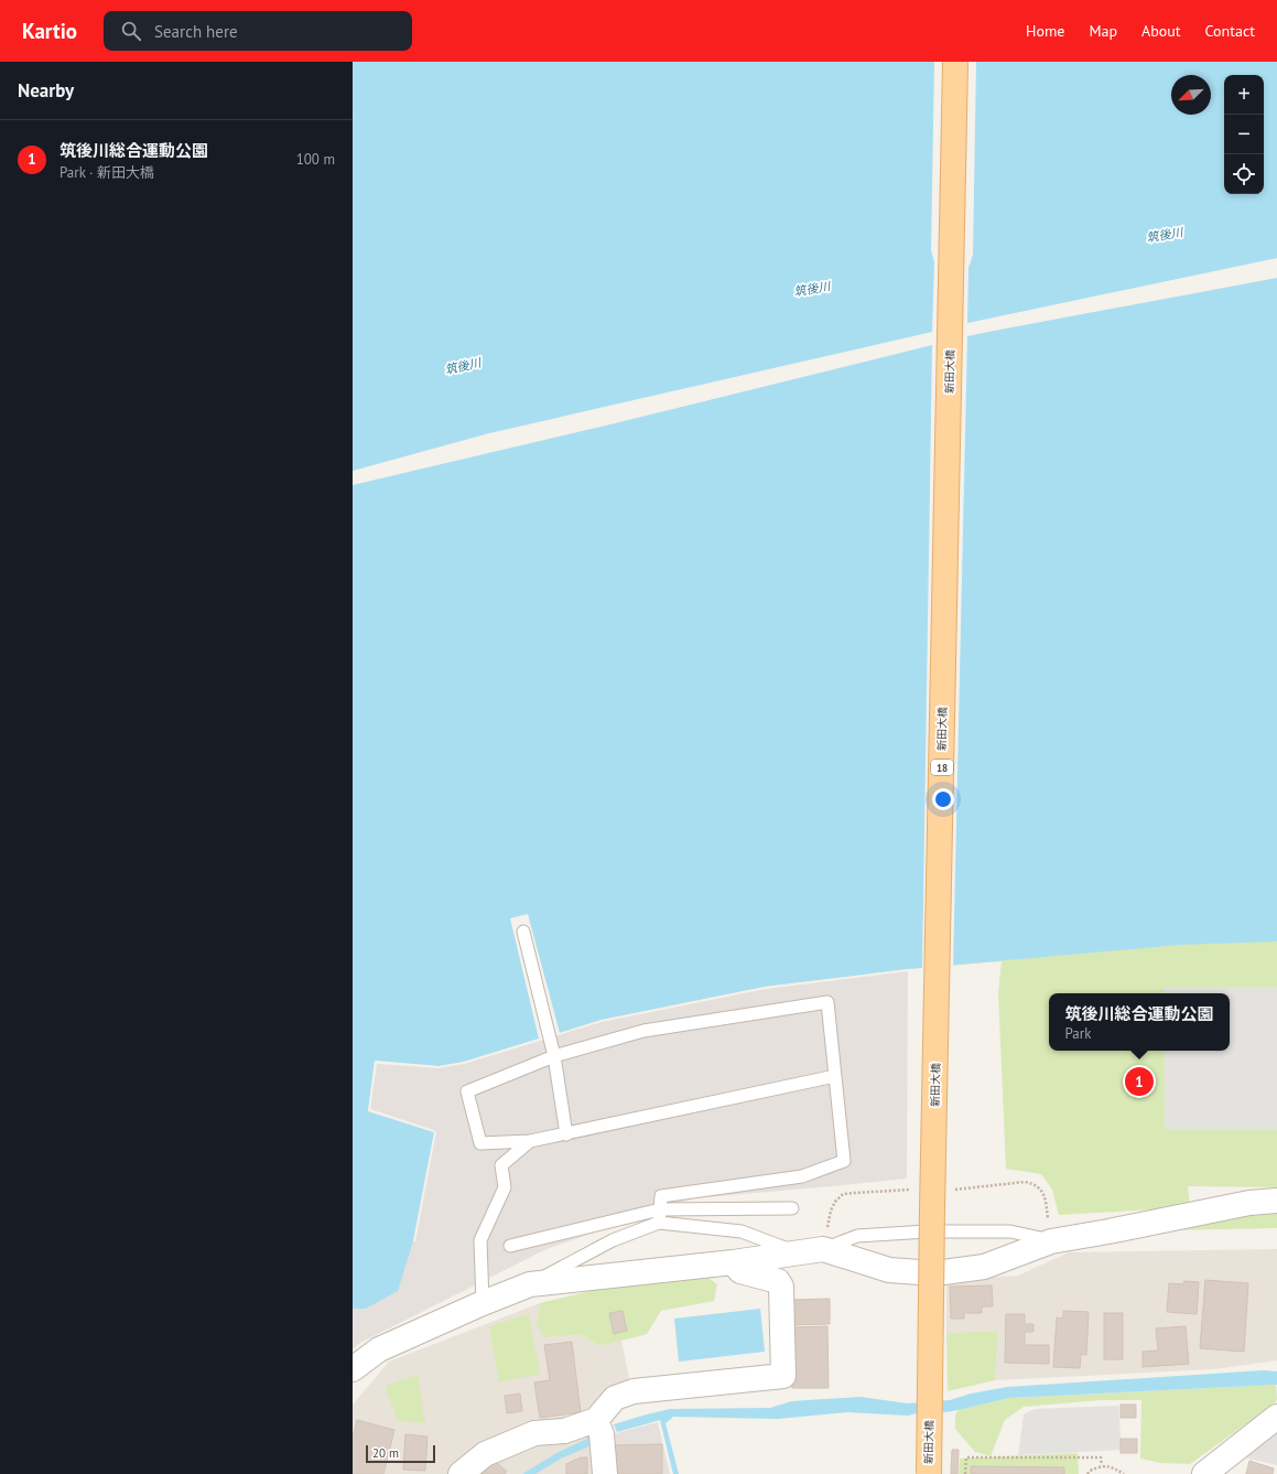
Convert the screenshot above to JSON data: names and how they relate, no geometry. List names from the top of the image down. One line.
{"streets":{"main road":["新田大橋","18"]},"water":["筑後川"],"scale_bar":"20 m","north":"bottom left","page":{"header":"Kartio","search":"Search here","nav":["Home","Map","About","Contact"],"heading":"Nearby","map_buttons":["+","−"],"list":[{"mark":"1","name":"筑後川総合運動公園","note":"Park · 新田大橋","value":"100 m"}],"popup":["筑後川総合運動公園","Park"],"pins":"1","scale":"20 m"}}
